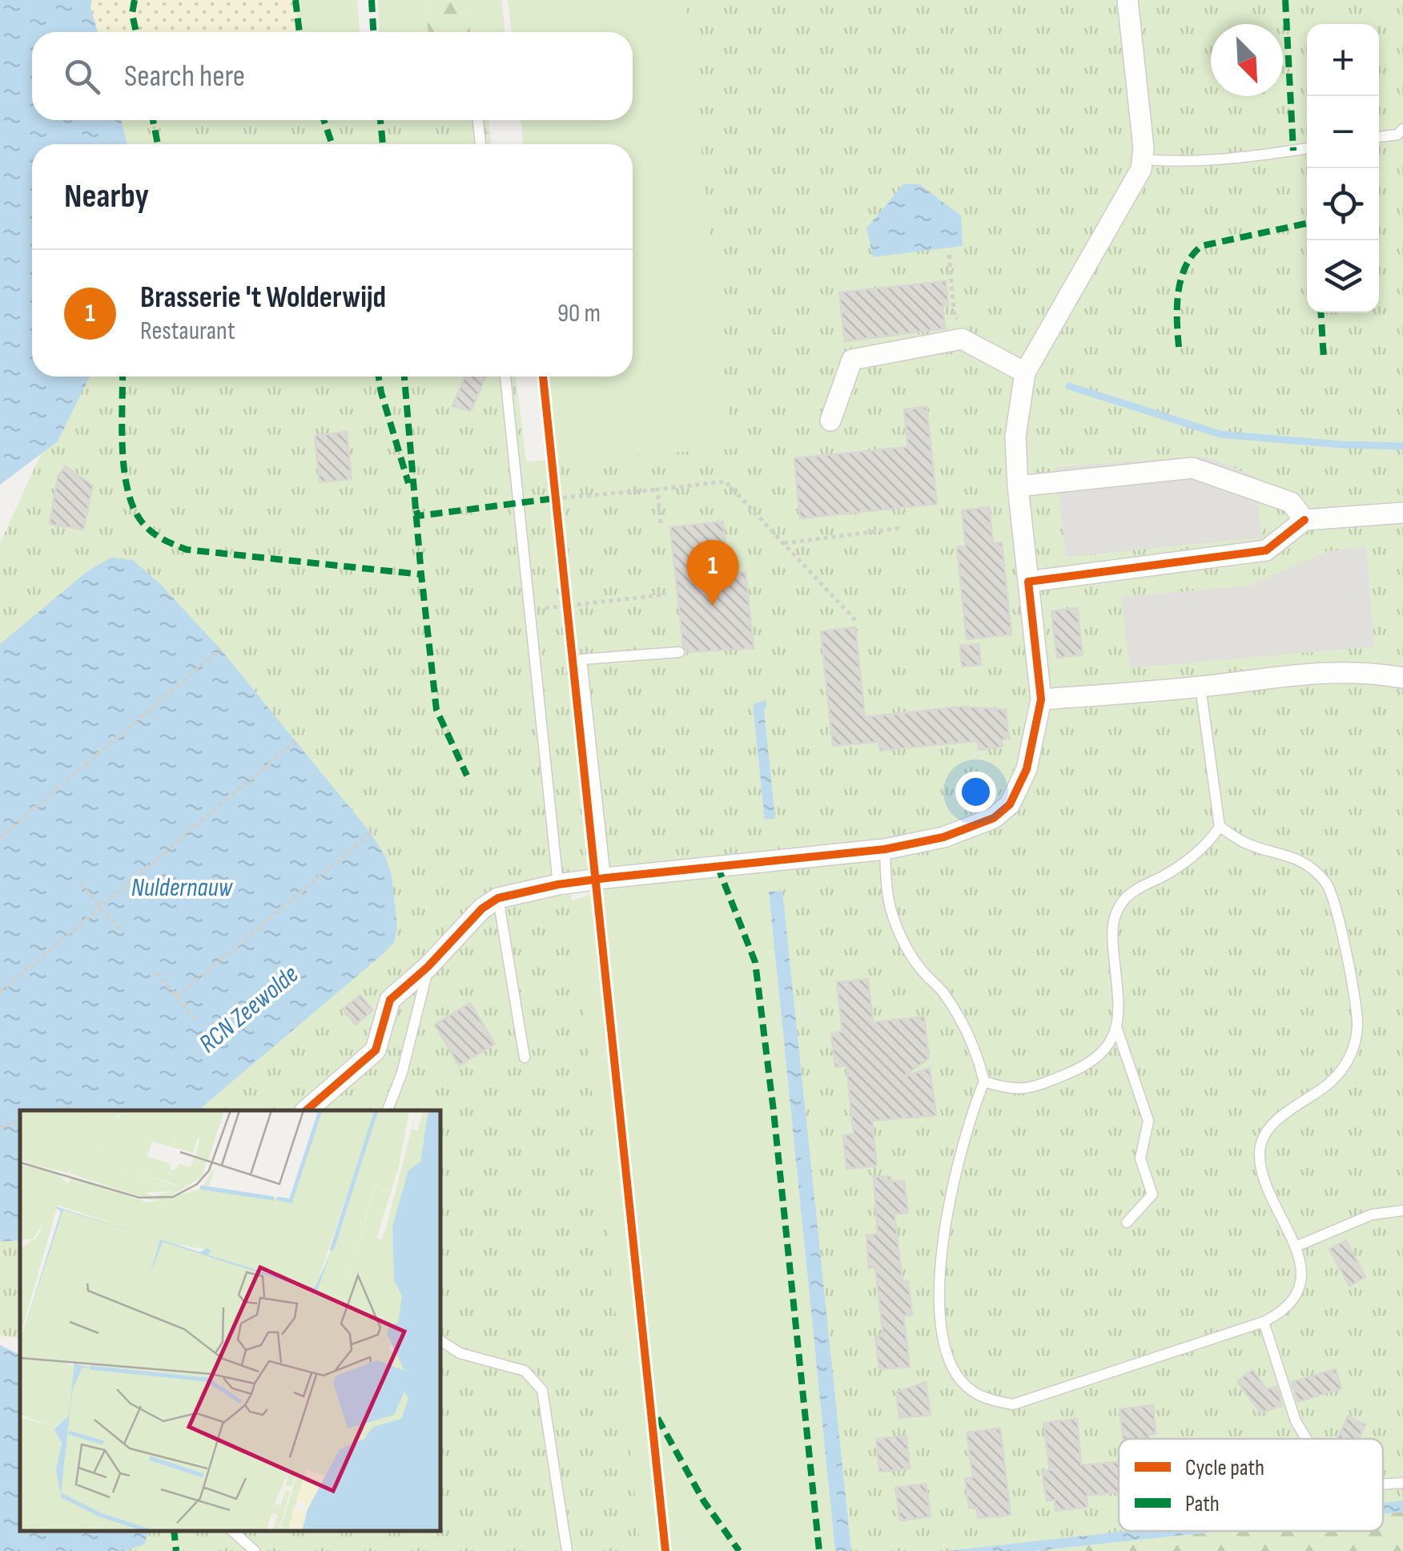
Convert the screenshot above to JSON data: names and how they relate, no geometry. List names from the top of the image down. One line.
{"water":["Nuldernauw","RCN Zeewolde"],"legend":["Cycle path","Path"],"north":"bottom right","page":{"map_buttons":["+","−"],"search":"Search here","heading":"Nearby","list":[{"mark":"1","name":"Brasserie 't Wolderwijd","note":"Restaurant","value":"90 m"}],"pins":"1"}}
